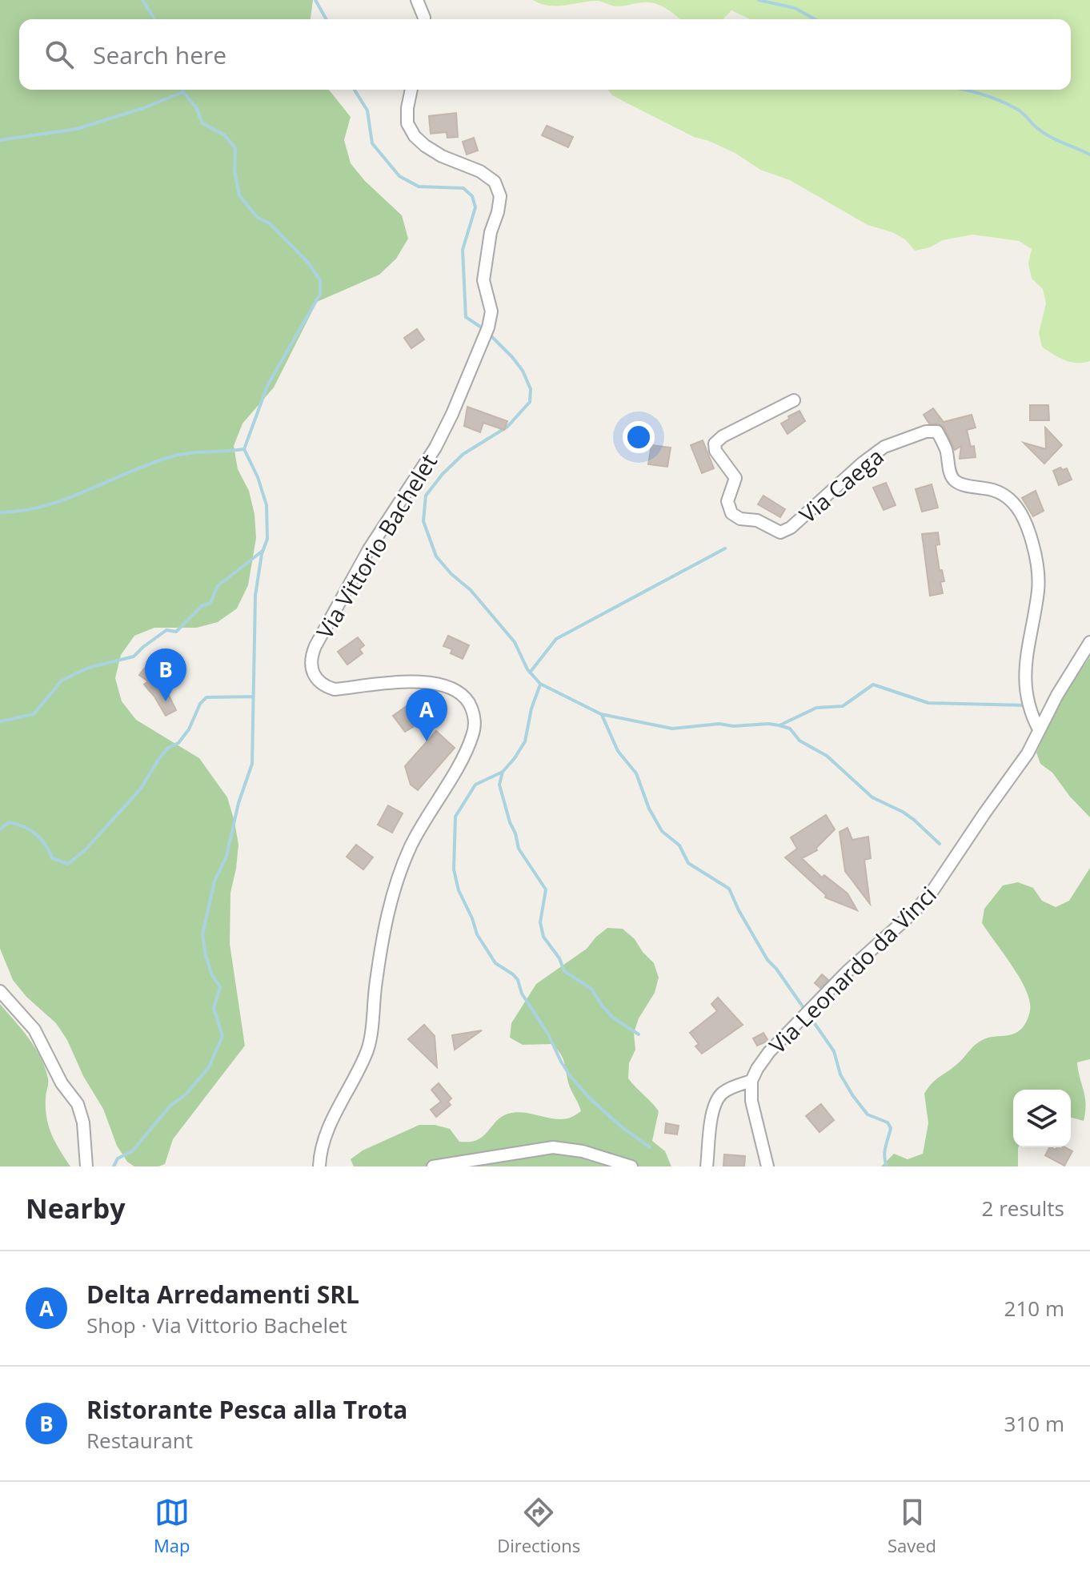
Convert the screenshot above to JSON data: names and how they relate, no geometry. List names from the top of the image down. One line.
{"streets":{"street":["Via Caega","Via Vittorio Bachelet","Via Leonardo da Vinci"]},"crossings":[["Via Caega","Via Leonardo da Vinci"]],"page":{"search":"Search here","pins":["B","A"],"heading":["Nearby","2 results"],"list":[{"mark":"A","name":"Delta Arredamenti SRL","note":"Shop · Via Vittorio Bachelet","value":"210 m"},{"mark":"B","name":"Ristorante Pesca alla Trota","note":"Restaurant","value":"310 m"}],"nav":["Map","Directions","Saved"]}}
